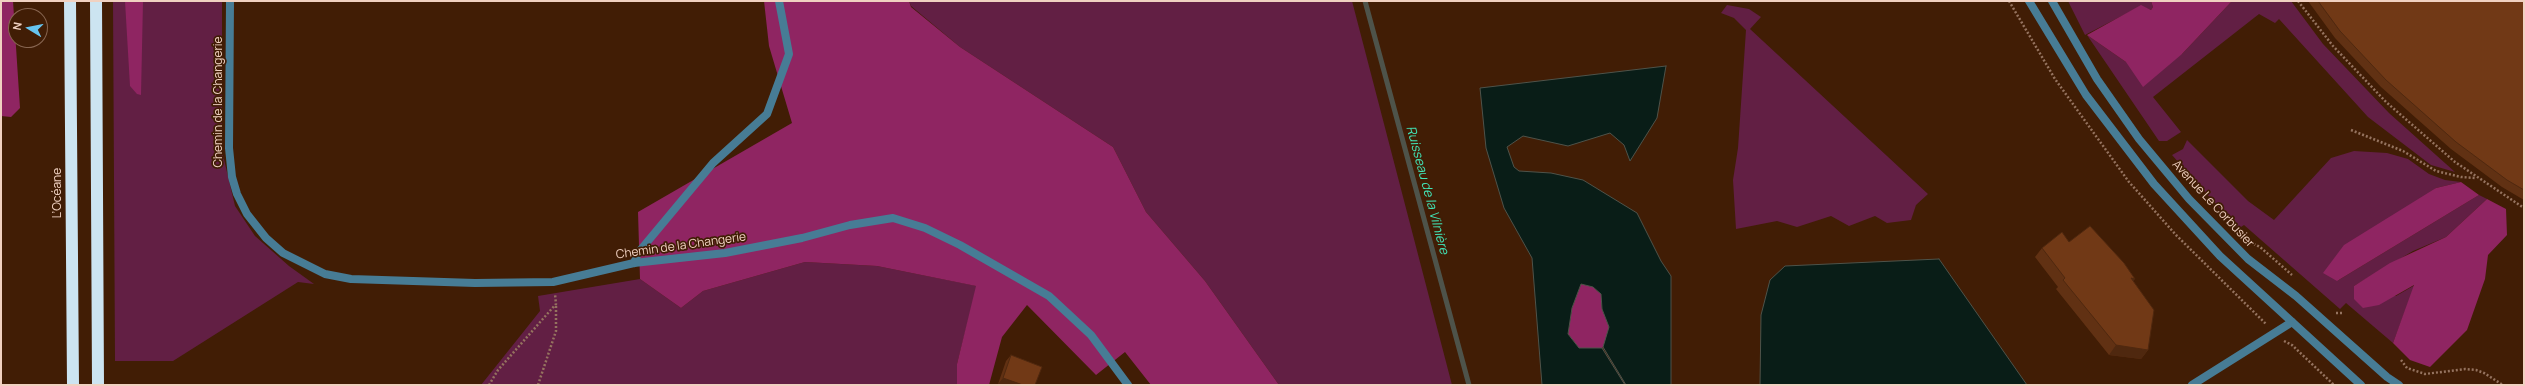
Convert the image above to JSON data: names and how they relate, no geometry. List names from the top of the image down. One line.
{"streets":{"highway":["L’Océane"],"street":["Chemin de la Changerie","Avenue Le Corbusier"]},"water":["Ruisseau de la Vilnière"],"north":"left"}
